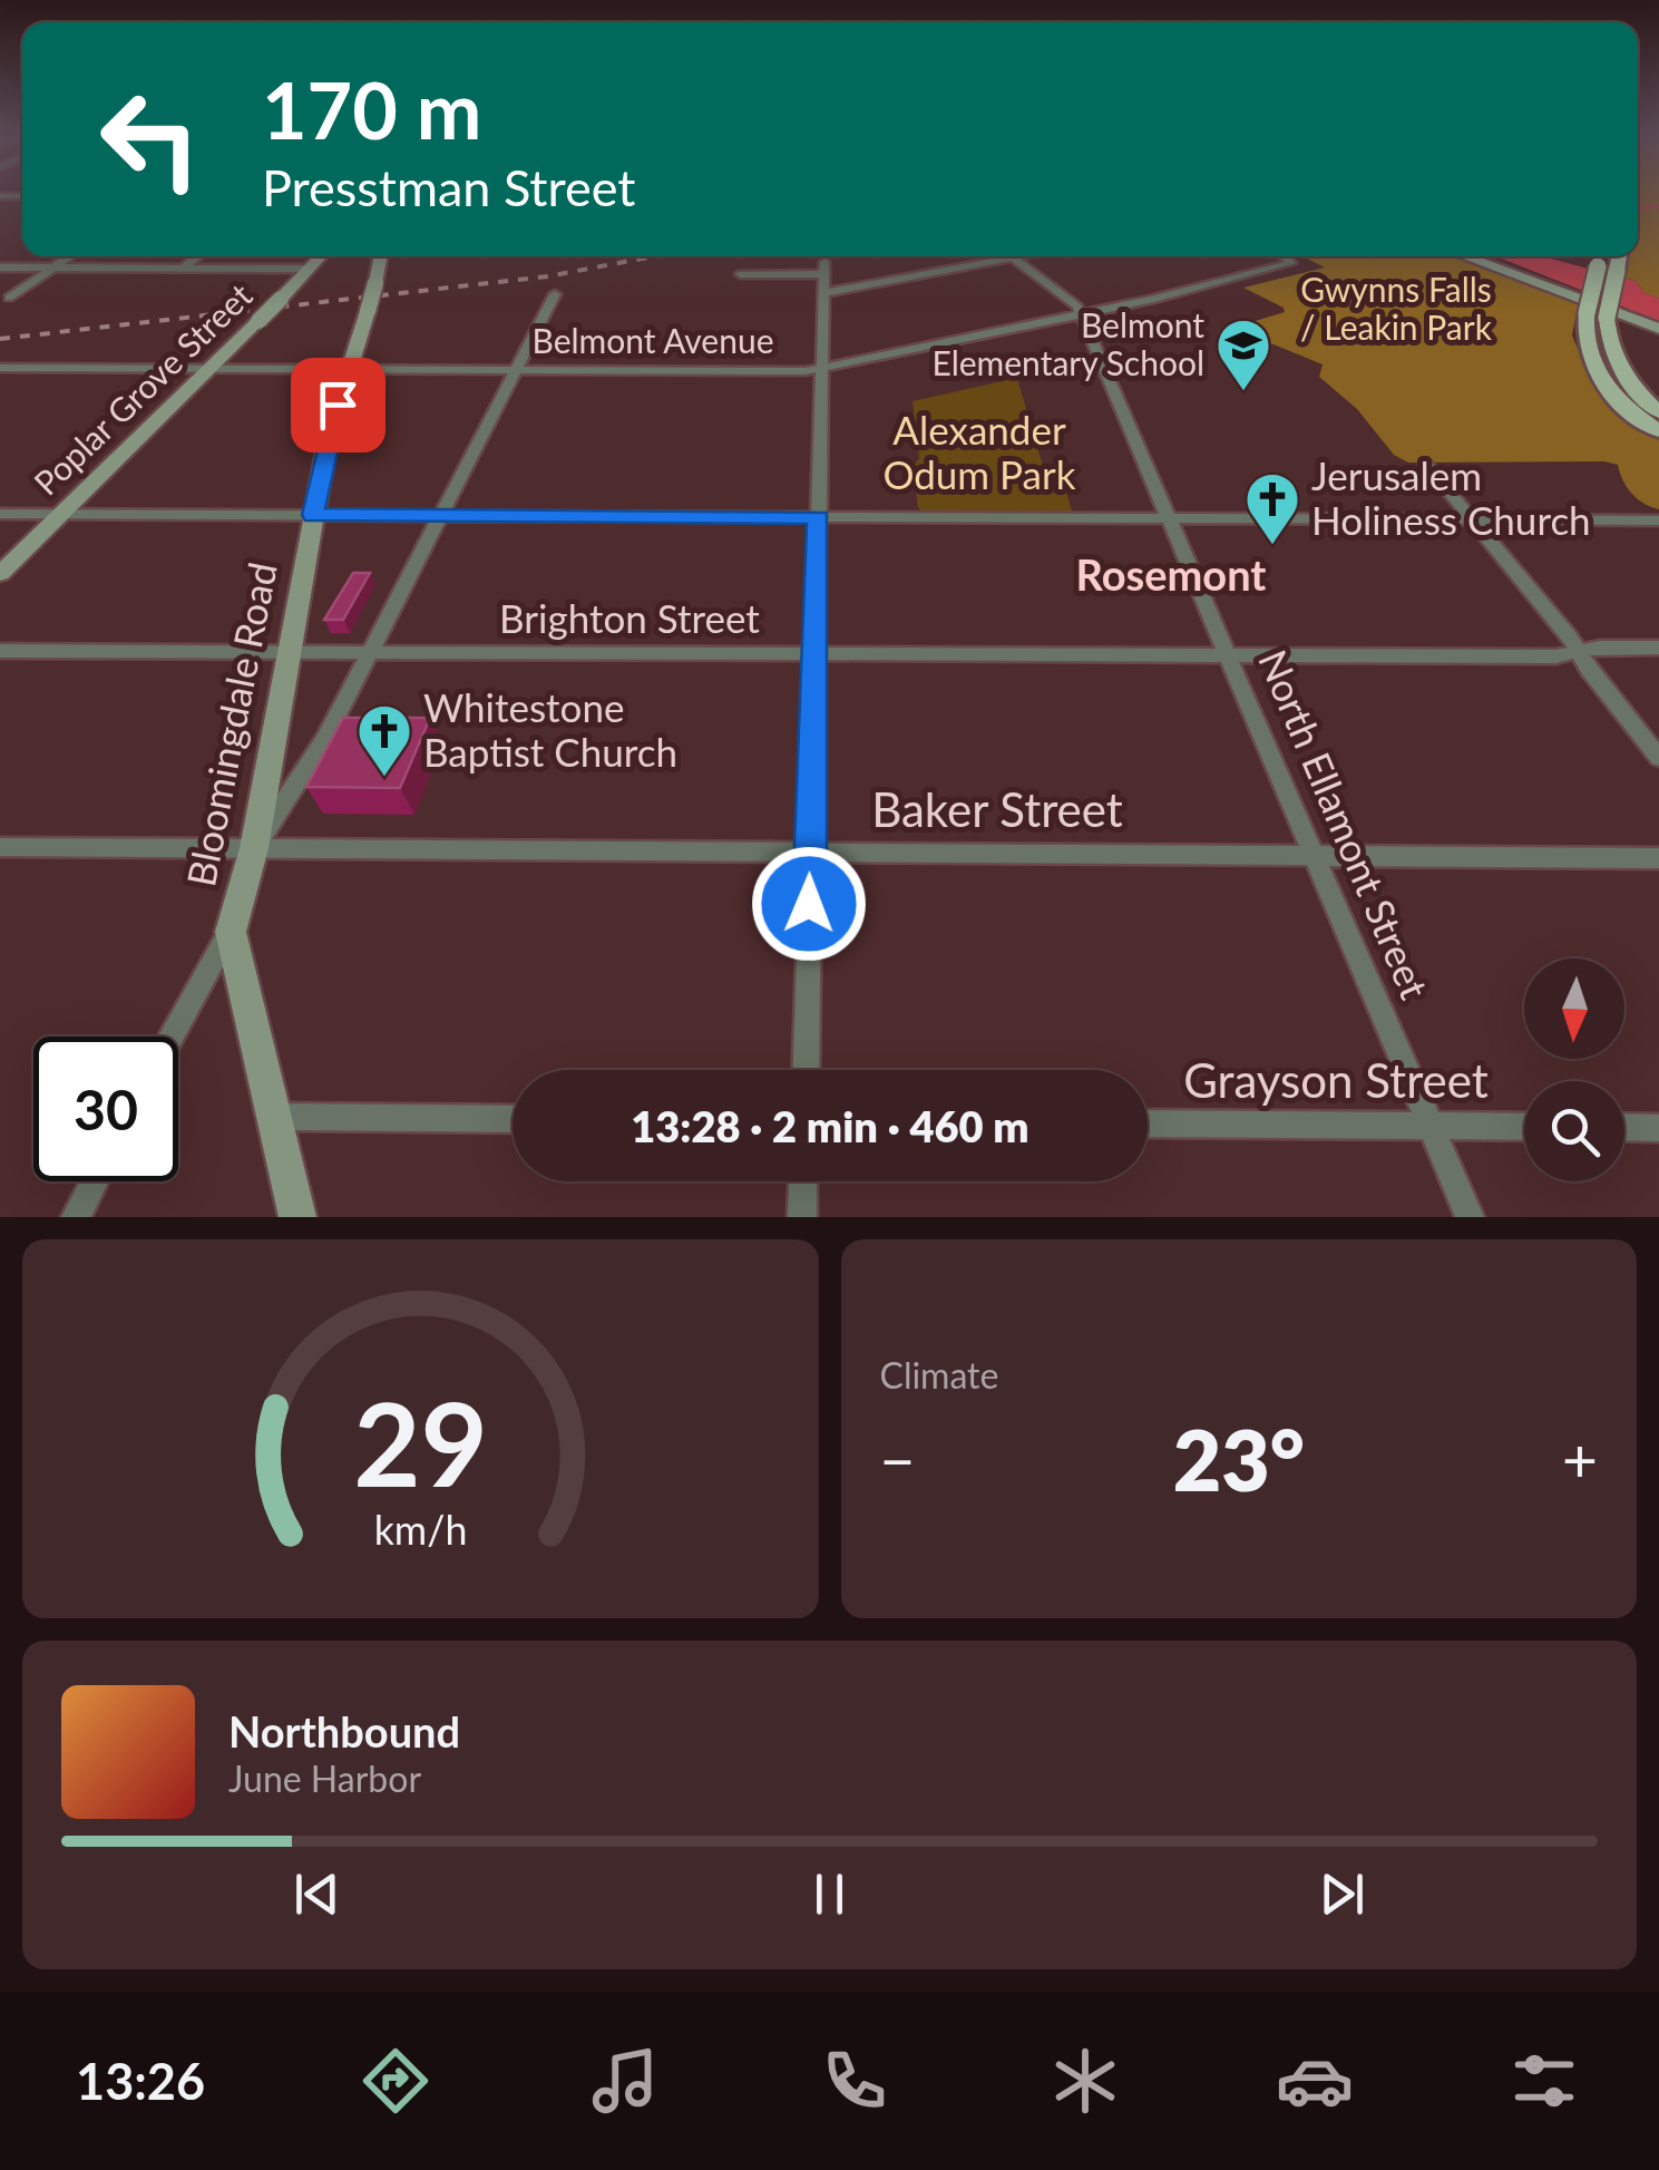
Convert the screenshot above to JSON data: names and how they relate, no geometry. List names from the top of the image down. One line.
{"streets":{"main road":["Poplar Grove Street","Bloomingdale Road"],"street":["Belmont Avenue","Brighton Street","Baker Street","North Ellamont Street","Grayson Street"]},"crossings":[["Belmont Avenue","Poplar Grove Street"],["Belmont Avenue","Bloomingdale Road"],["Belmont Avenue","North Ellamont Street"],["Brighton Street","Bloomingdale Road"],["Brighton Street","North Ellamont Street"],["Bloomingdale Road","Baker Street"],["Baker Street","North Ellamont Street"],["North Ellamont Street","Grayson Street"]],"districts":["Rosemont"],"parks":["Gwynns Falls / Leakin Park","Alexander Odum Park"],"places":{"school or university":["Belmont Elementary School"],"church":["Jerusalem Holiness Church","Whitestone Baptist Church"]},"north":"bottom","page":{"turn":["170 m","Presstman Street"],"limit":"30","trip":"13:28 · 2 min · 460 m","tile":"Climate","heat":["−","23°","+"],"song":["Northbound","June Harbor"],"tabs":"13:26","gauge":["29","km/h"]}}
